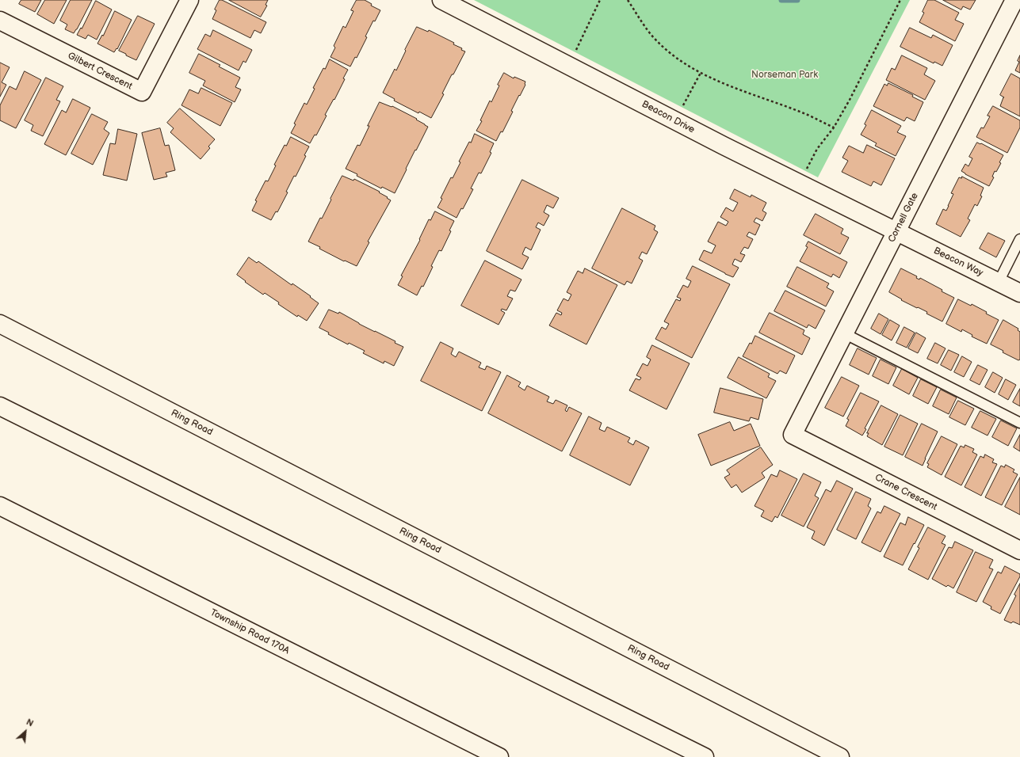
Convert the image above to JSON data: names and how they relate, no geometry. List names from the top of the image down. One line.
{"streets":{"main road":["Gilbert Crescent","Beacon Drive","Cornell Gate","Beacon Way","Ring Road","Crane Crescent","Township Road 170A"]},"crossings":[["Beacon Drive","Cornell Gate"],["Beacon Drive","Beacon Way"],["Cornell Gate","Beacon Way"],["Cornell Gate","Crane Crescent"]],"parks":["Norseman Park"],"north":"top right"}
